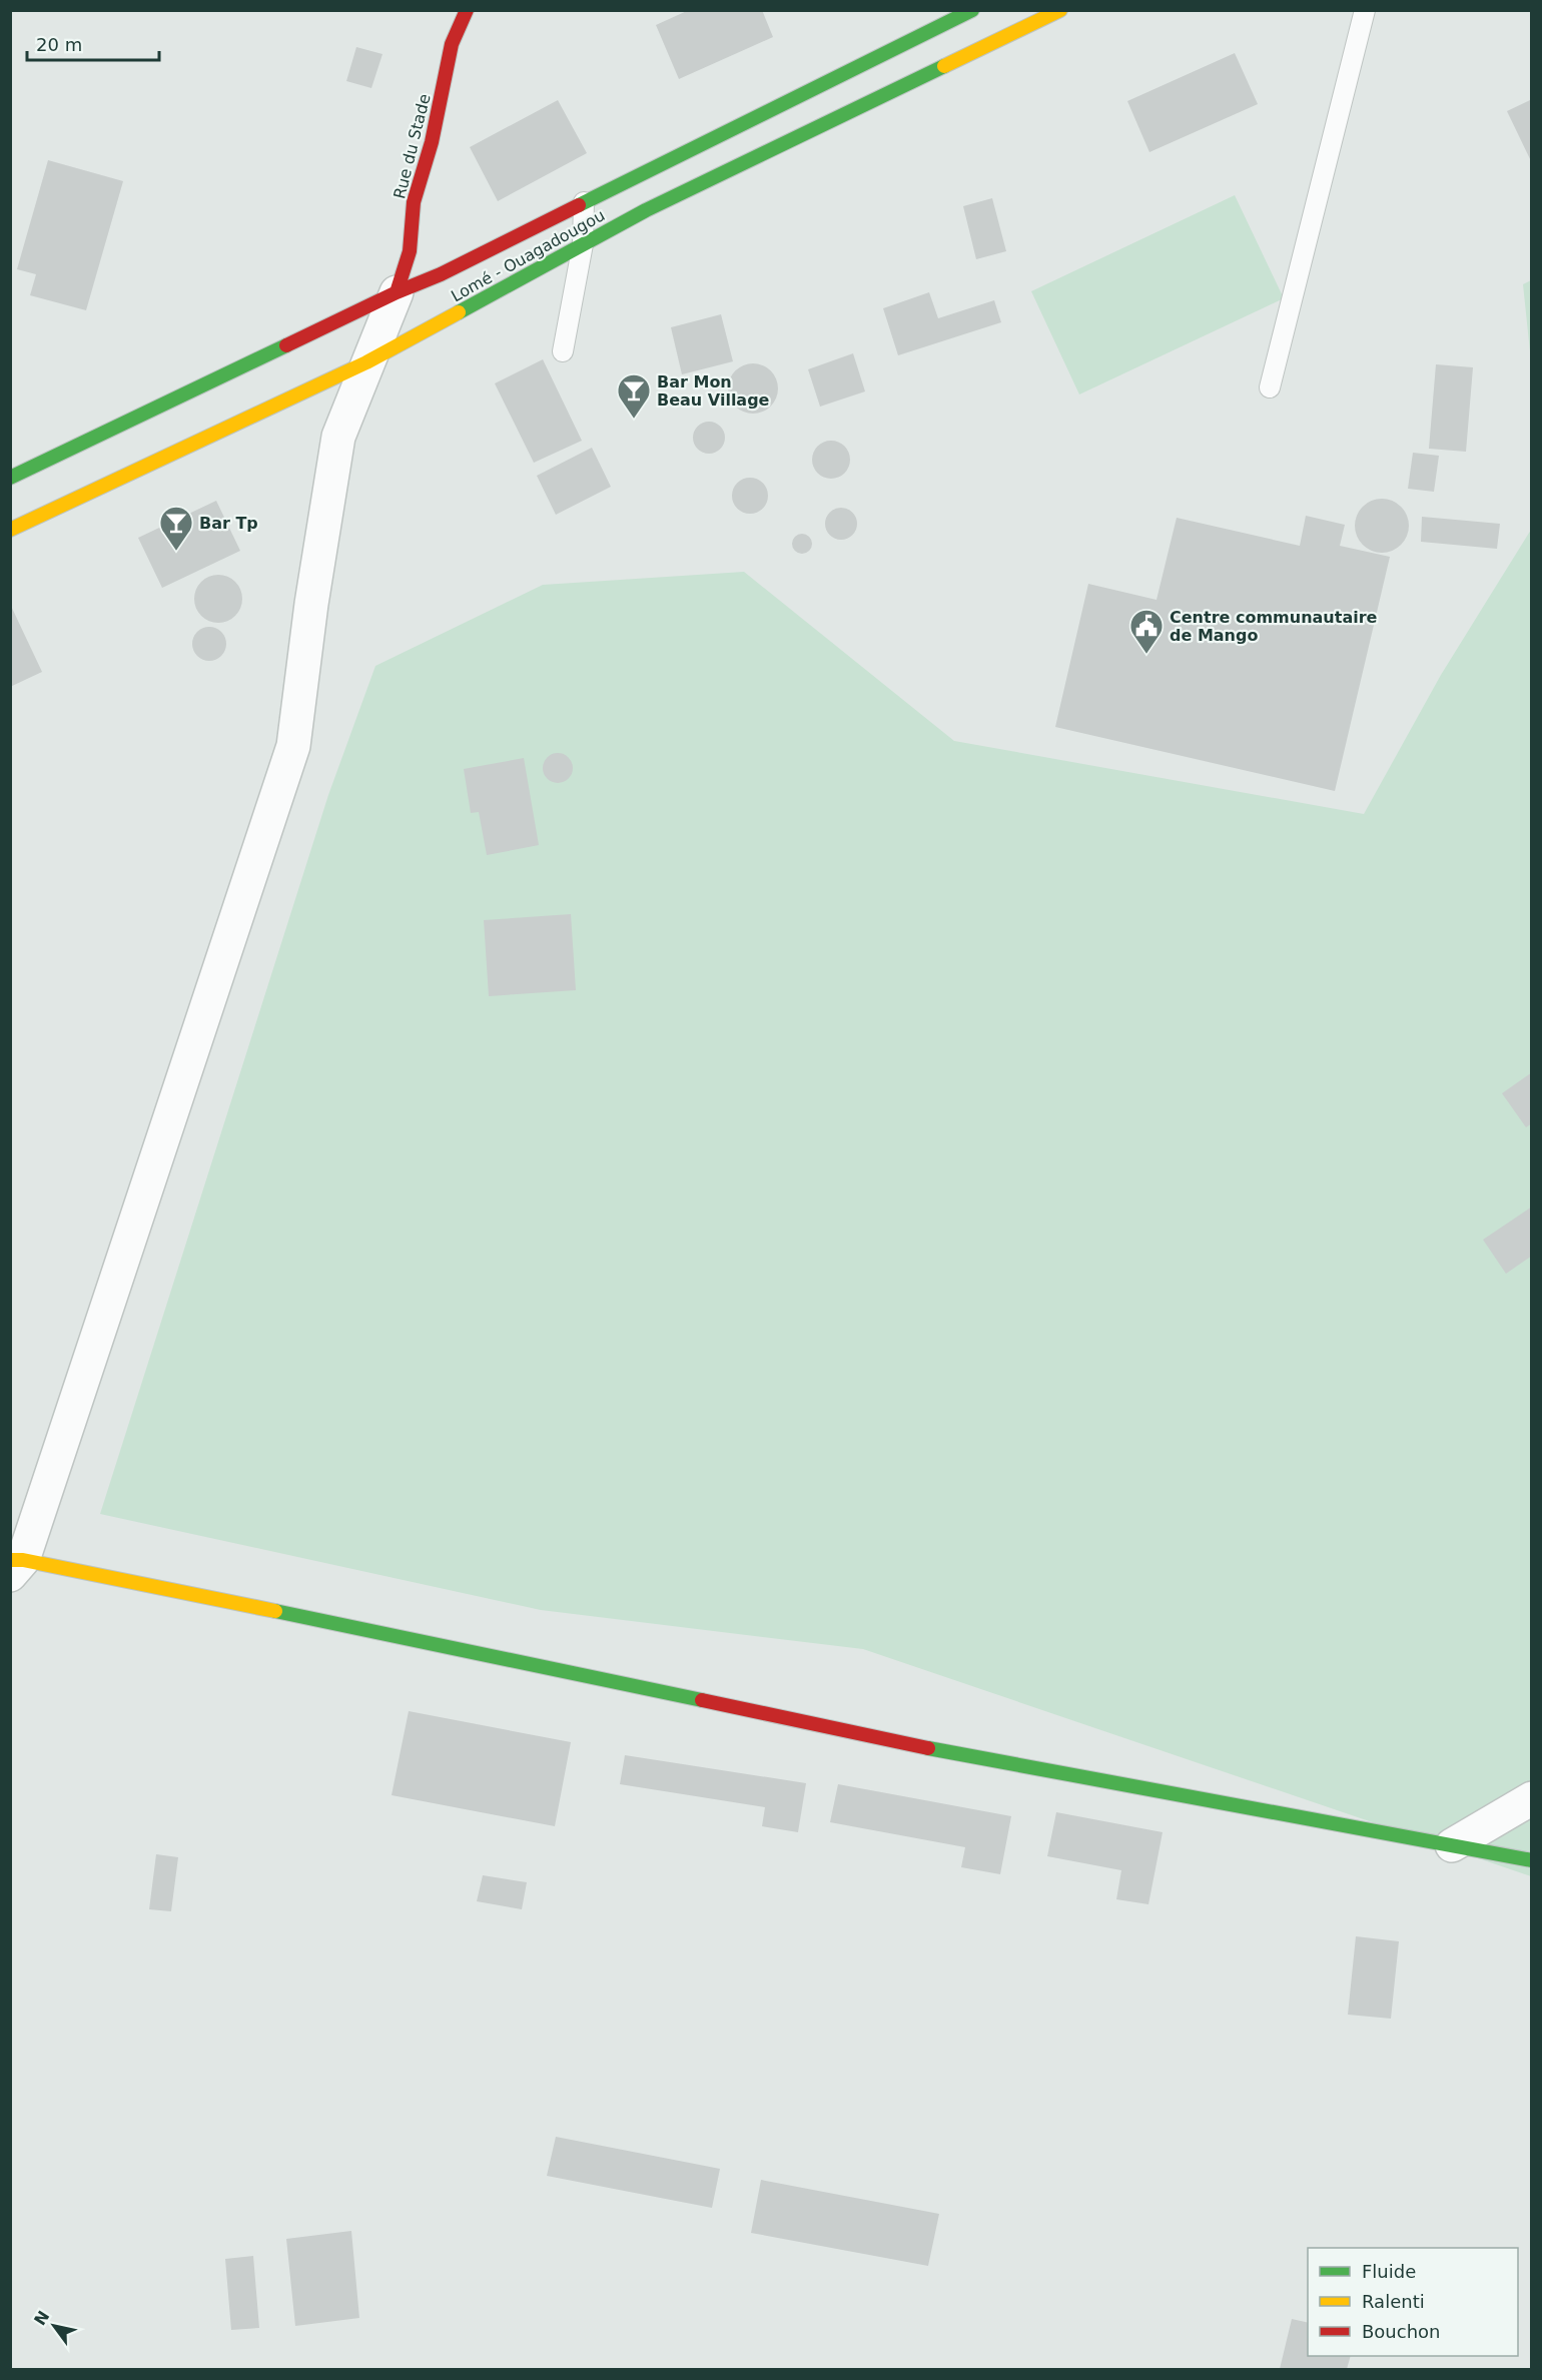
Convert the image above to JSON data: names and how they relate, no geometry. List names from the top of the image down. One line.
{"streets":{"main road":["Rue du Stade","Lomé - Ouagadougou"]},"crossings":[["Rue du Stade","Lomé - Ouagadougou"]],"places":{"bar":["Bar Mon Beau Village","Bar Tp"],"public building":["Centre communautaire de Mango"]},"legend":["Fluide","Ralenti","Bouchon"],"scale_bar":"20 m","north":"top left"}
